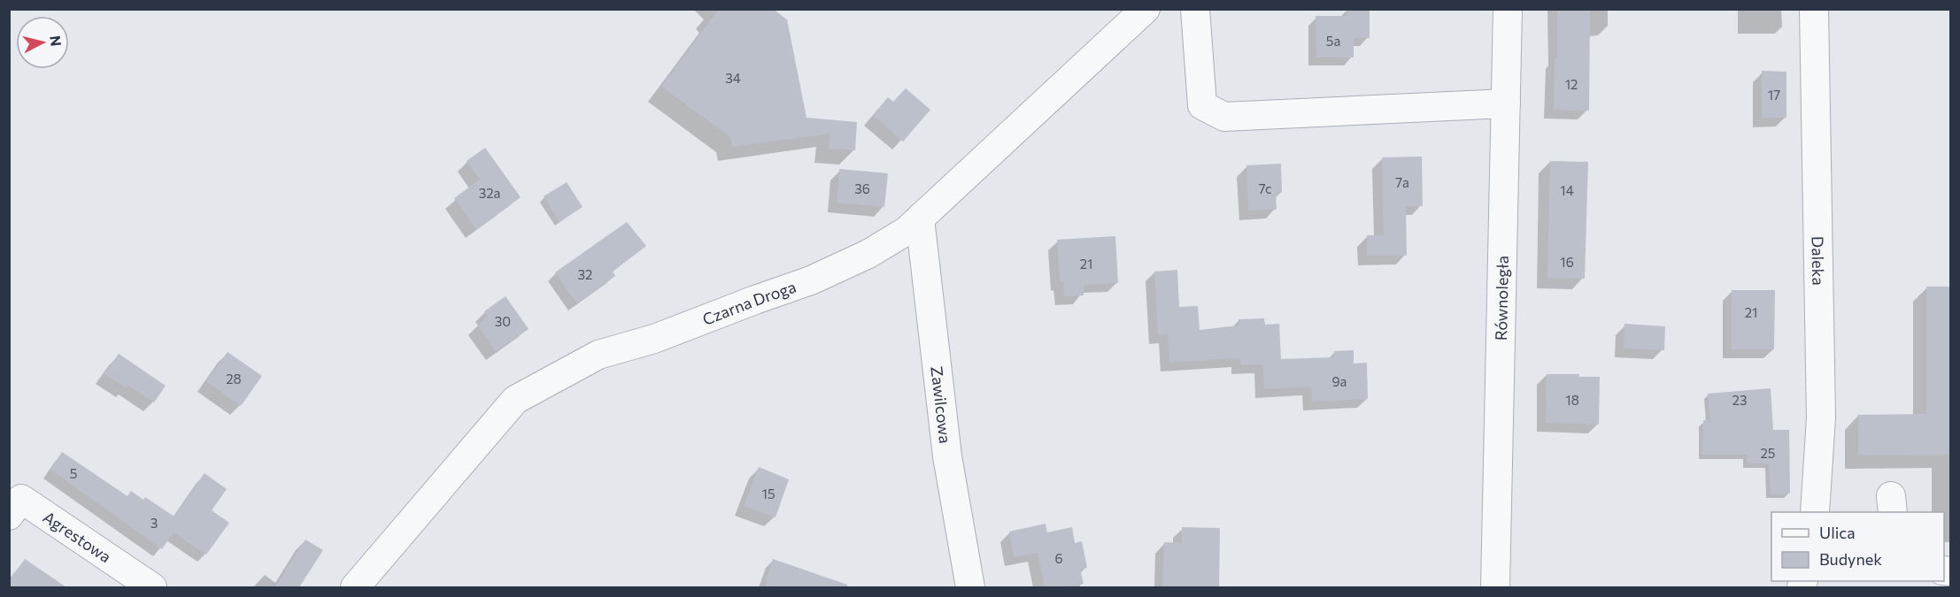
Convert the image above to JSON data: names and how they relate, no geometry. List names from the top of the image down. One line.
{"streets":{"street":["Daleka","Równoległa","Czarna Droga","Zawilcowa","Agrestowa"]},"crossings":[["Czarna Droga","Zawilcowa"]],"house_numbers":["5a","34","12","17","7a","36","7c","14","32a","16","21","32","21","30","28","9a","18","23","25","5","15","3","6"],"legend":["Ulica","Budynek"],"north":"right"}
